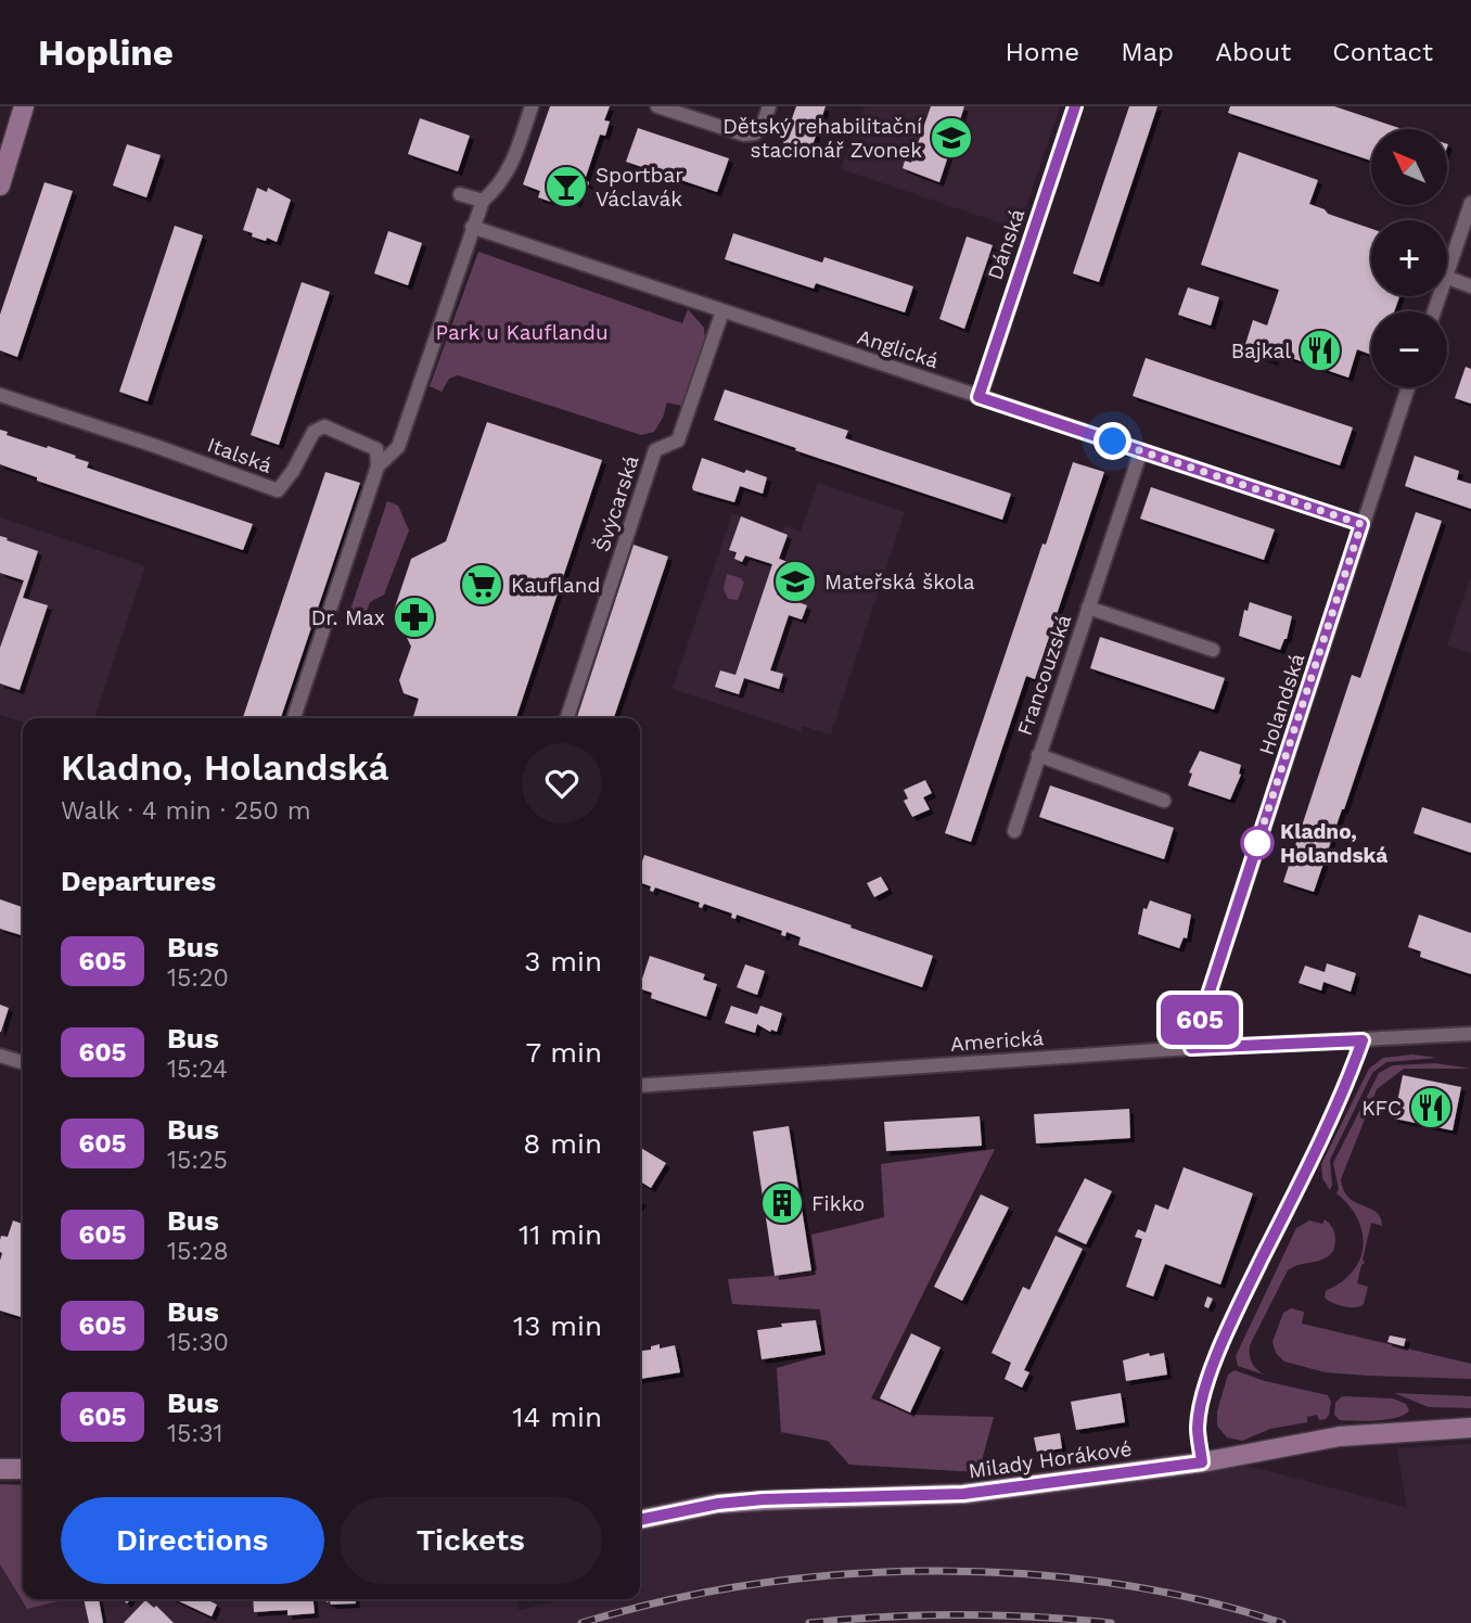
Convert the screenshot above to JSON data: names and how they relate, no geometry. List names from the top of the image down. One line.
{"streets":{"street":["Dánská","Anglická","Italská","Švýcarská","Francouzská","Holandská","Americká","Milady Horákové"]},"crossings":[["Dánská","Anglická"],["Anglická","Švýcarská"],["Anglická","Francouzská"],["Anglická","Holandská"],["Holandská","Americká"]],"parks":["Park u Kauflandu"],"places":{"school or university":["Dětský rehabilitační stacionář Zvonek","Mateřská škola"],"bar":["Sportbar Václavák"],"restaurant":["Bajkal","KFC"],"supermarket":["Kaufland"],"pharmacy":["Dr. Max"],"other":["Kladno, Holandská"],"building":["Fikko"]},"lines":["bus line 605"],"north":"top left","page":{"header":"Hopline","nav":["Home","Map","About","Contact"],"on_map":"605","map_buttons":["+","−"],"heading":[["Kladno, Holandská","Walk · 4 min · 250 m"],"Departures"],"list":[{"mark":"605","name":"Bus","note":"15:20","value":"3 min"},{"mark":"605","name":"Bus","note":"15:24","value":"7 min"},{"mark":"605","name":"Bus","note":"15:25","value":"8 min"},{"mark":"605","name":"Bus","note":"15:28","value":"11 min"},{"mark":"605","name":"Bus","note":"15:30","value":"13 min"},{"mark":"605","name":"Bus","note":"15:31","value":"14 min"}],"buttons":["Directions","Tickets"]}}
